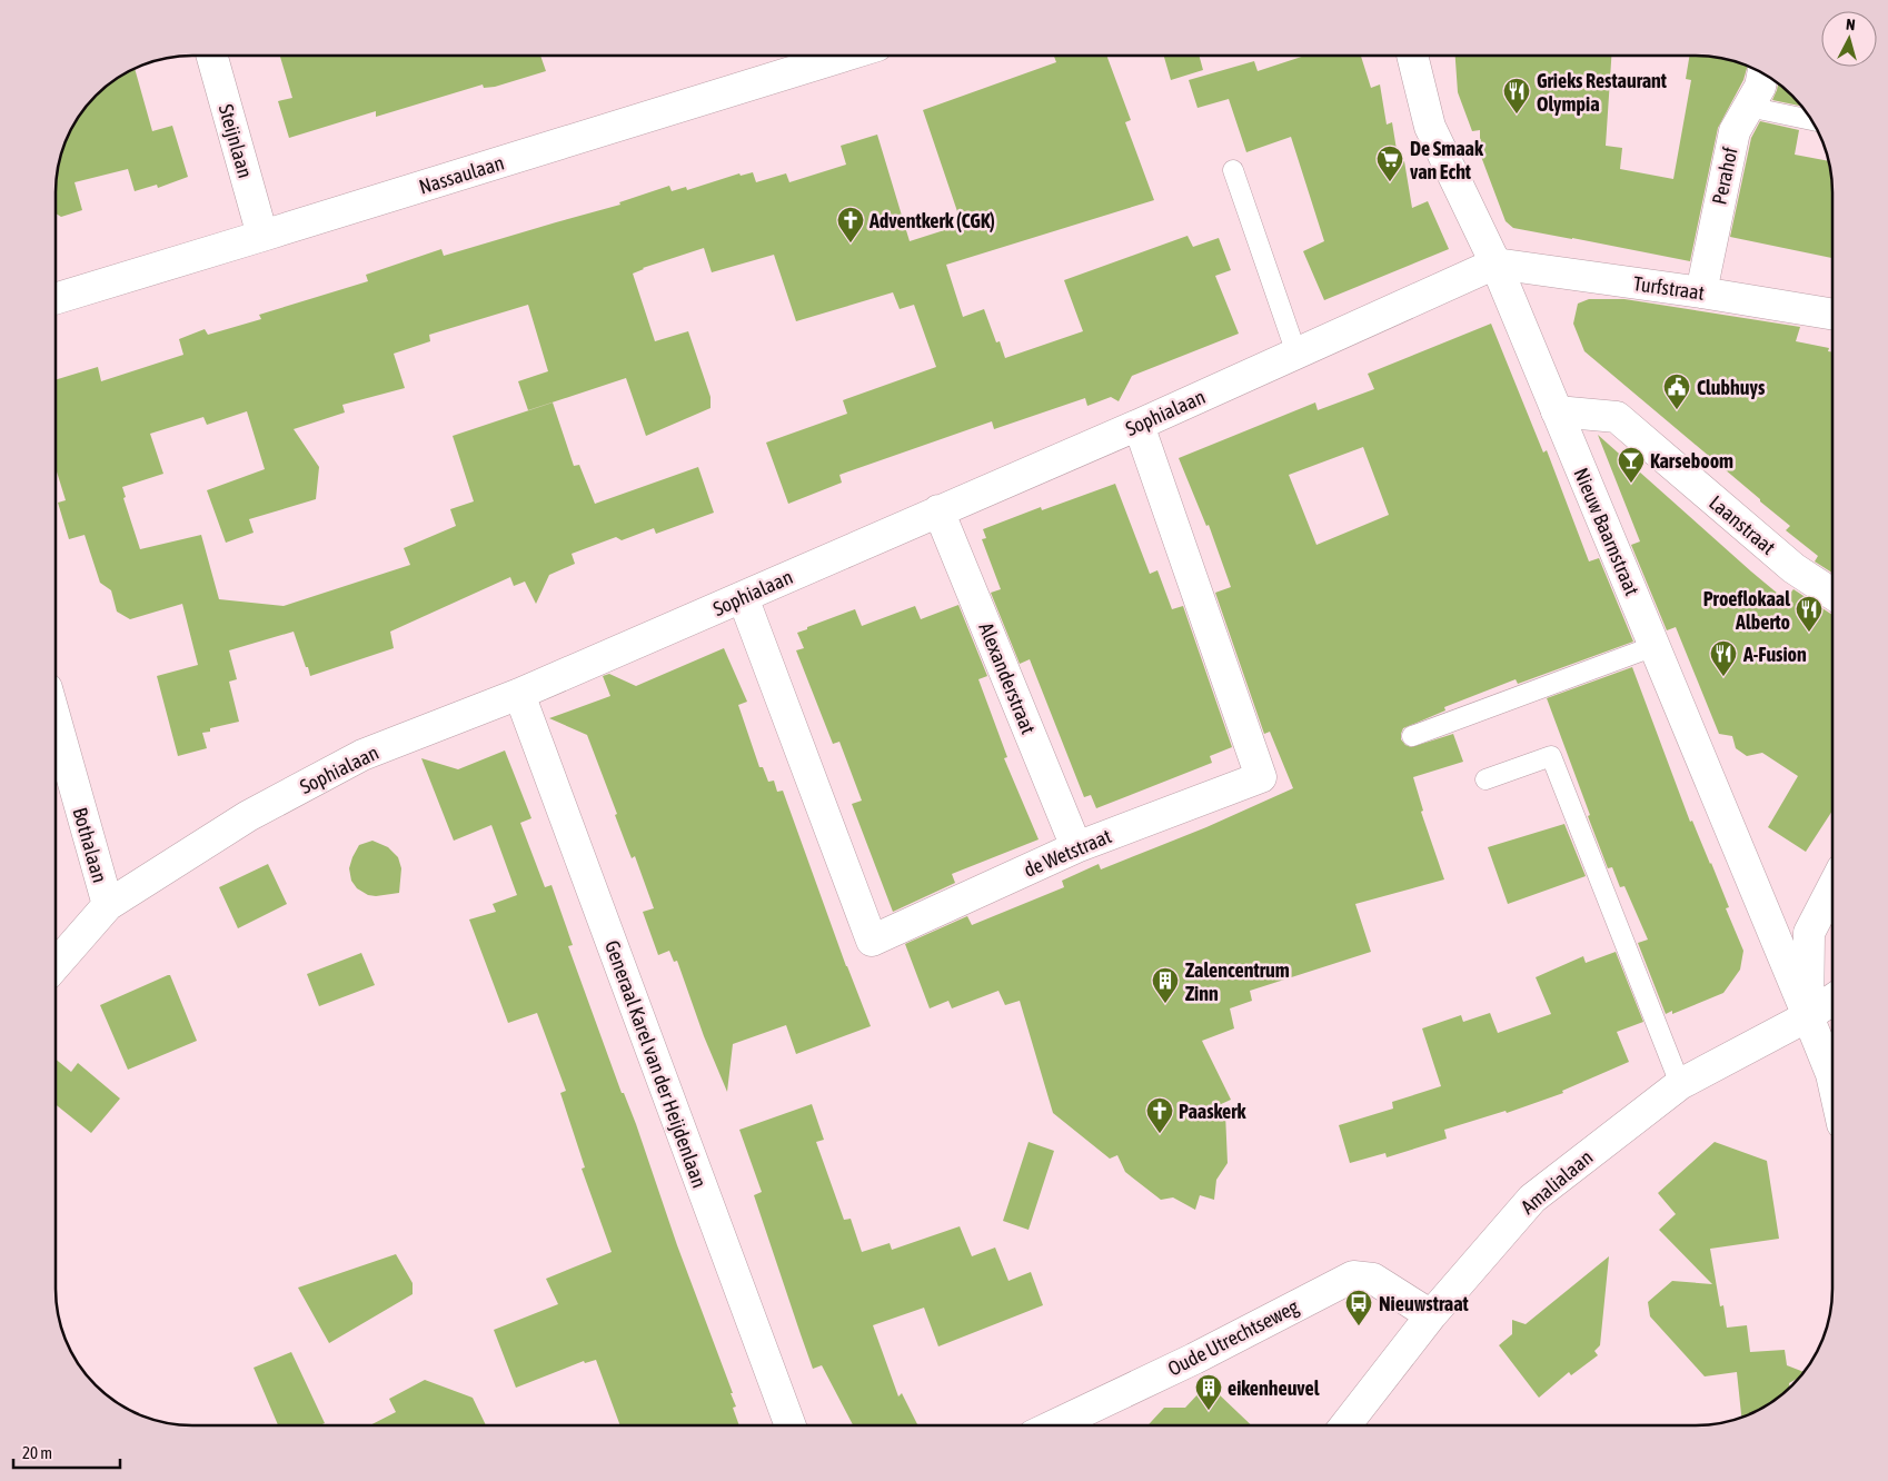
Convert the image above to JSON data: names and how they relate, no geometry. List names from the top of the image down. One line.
{"streets":{"street":["Steijnlaan","Nassaulaan","Perahof","Turfstraat","Sophialaan","Laanstraat","Nieuw Baarnstraat","Alexanderstraat","Bothalaan","de Wetstraat","Generaal Karel van der Heijdenlaan","Amalialaan","Oude Utrechtseweg"]},"crossings":[["Steijnlaan","Nassaulaan"],["Perahof","Turfstraat"],["Turfstraat","Sophialaan"],["Turfstraat","Nieuw Baarnstraat"],["Sophialaan","Nieuw Baarnstraat"],["Sophialaan","Alexanderstraat"],["Sophialaan","Bothalaan"],["Sophialaan","de Wetstraat"],["Sophialaan","Generaal Karel van der Heijdenlaan"],["Laanstraat","Nieuw Baarnstraat"],["Nieuw Baarnstraat","Amalialaan"],["Alexanderstraat","de Wetstraat"],["Amalialaan","Oude Utrechtseweg"]],"places":{"restaurant":["Grieks Restaurant Olympia","Proeflokaal Alberto","A-Fusion"],"supermarket":["De Smaak van Echt"],"church":["Adventkerk (CGK)","Paaskerk"],"public building":["Clubhuys"],"bar":["Karseboom"],"building":["Zalencentrum Zinn","eikenheuvel"],"bus stop":["Nieuwstraat"]},"scale_bar":"20 m","north":"top"}
